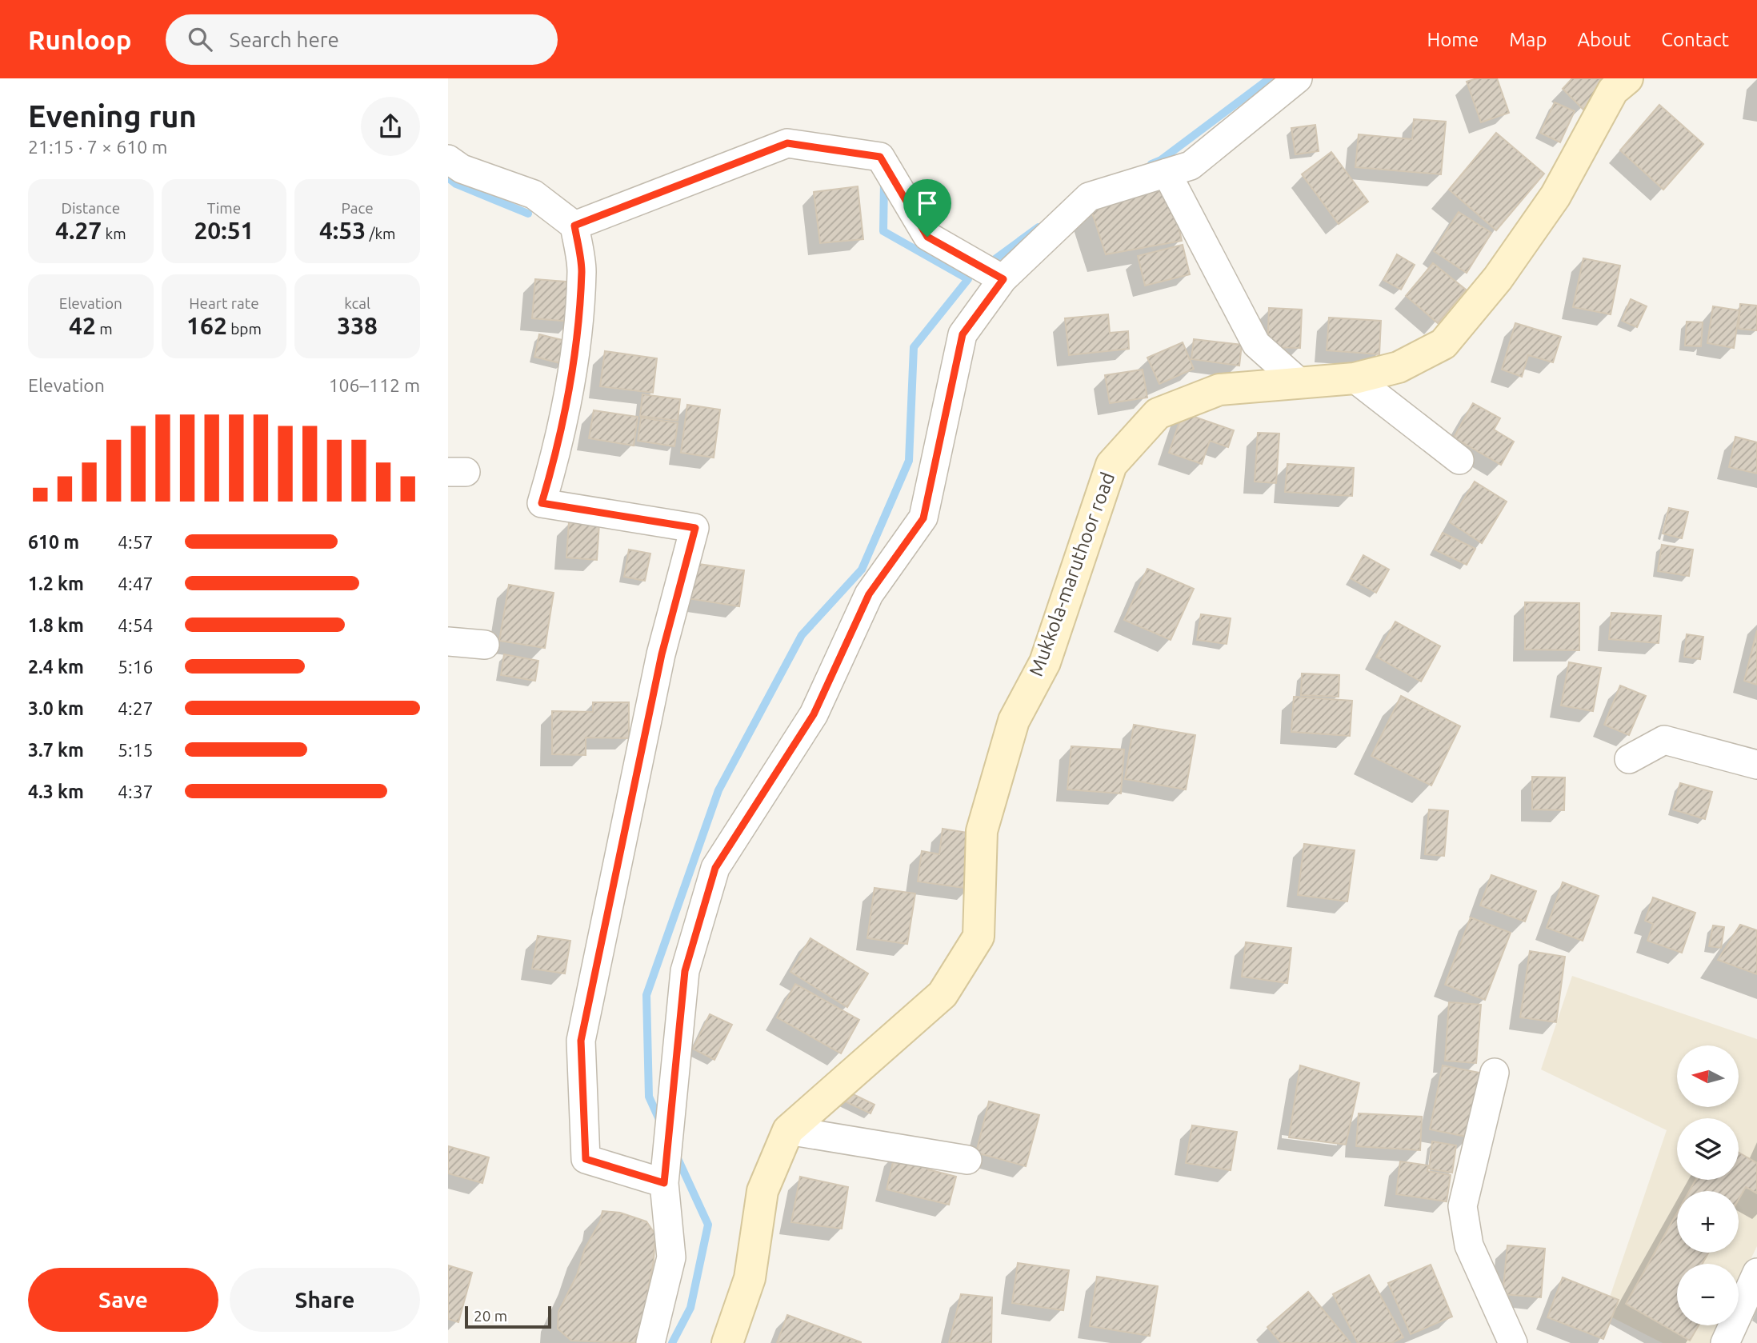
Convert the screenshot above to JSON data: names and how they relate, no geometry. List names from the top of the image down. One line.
{"streets":{"street":["Mukkola-maruthoor road"]},"scale_bar":"20 m","north":"left","page":{"header":"Runloop","search":"Search here","nav":["Home","Map","About","Contact"],"heading":["Evening run","21:15 · 7 × 610 m"],"stats":[["Distance","4.27 km"],["Time","20:51"],["Pace","4:53 /km"],["Elevation","42 m"],["Heart rate","162 bpm"],["kcal","338"]],"chart":["Elevation","106–112 m"],"list":[{"name":"610 m","note":"4:57"},{"name":"1.2 km","note":"4:47"},{"name":"1.8 km","note":"4:54"},{"name":"2.4 km","note":"5:16"},{"name":"3.0 km","note":"4:27"},{"name":"3.7 km","note":"5:15"},{"name":"4.3 km","note":"4:37"}],"map_buttons":["+","−"],"buttons":["Save","Share"],"scale":"20 m"}}
